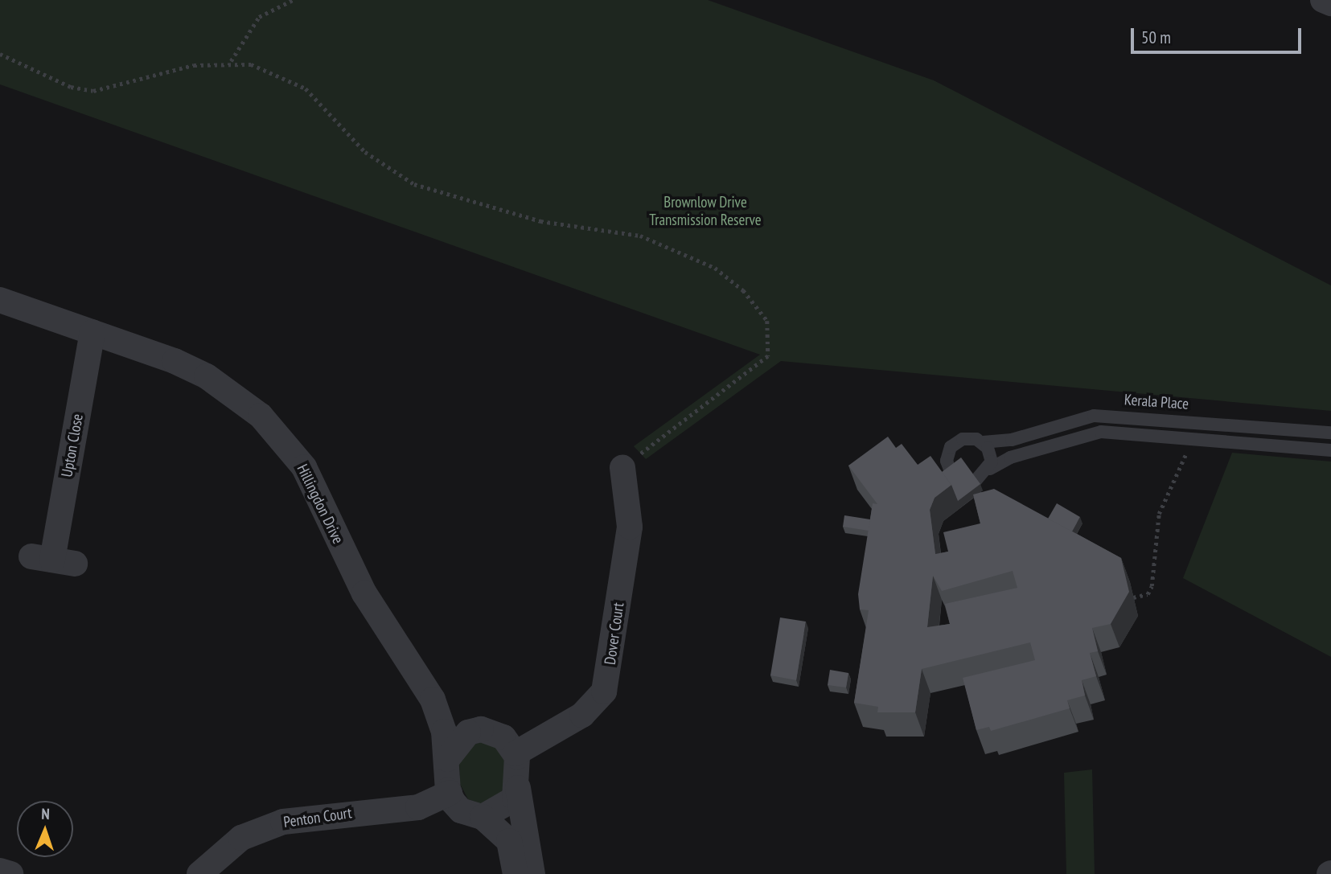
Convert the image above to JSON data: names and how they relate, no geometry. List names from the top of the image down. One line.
{"streets":{"street":["Upton Close","Hillingdon Drive","Dover Court","Penton Court"],"lane":["Kerala Place"]},"crossings":[["Upton Close","Hillingdon Drive"],["Hillingdon Drive","Dover Court"],["Hillingdon Drive","Penton Court"],["Dover Court","Penton Court"]],"parks":["Brownlow Drive Transmission Reserve"],"scale_bar":"50 m","north":"top"}
